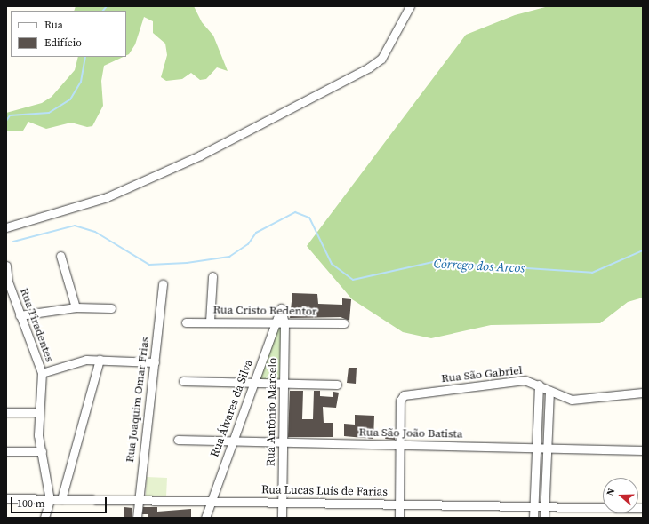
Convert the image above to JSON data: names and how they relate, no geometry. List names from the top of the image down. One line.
{"streets":{"street":["Rua Cristo Redentor","Rua Tiradentes","Rua São Gabriel","Rua Joaquim Omar Frias","Rua Álvares da Silva","Rua Antônio Marcelo","Rua São João Batista","Rua Lucas Luís de Farias"]},"crossings":[["Rua Cristo Redentor","Rua Álvares da Silva"],["Rua Cristo Redentor","Rua Antônio Marcelo"],["Rua Tiradentes","Rua Lucas Luís de Farias"],["Rua São Gabriel","Rua São João Batista"],["Rua Joaquim Omar Frias","Rua Lucas Luís de Farias"],["Rua Álvares da Silva","Rua Antônio Marcelo"],["Rua Álvares da Silva","Rua São João Batista"],["Rua Álvares da Silva","Rua Lucas Luís de Farias"],["Rua Antônio Marcelo","Rua São João Batista"],["Rua Antônio Marcelo","Rua Lucas Luís de Farias"]],"water":["Córrego dos Arcos"],"legend":["Rua","Edifício"],"scale_bar":"100 m","north":"left"}
